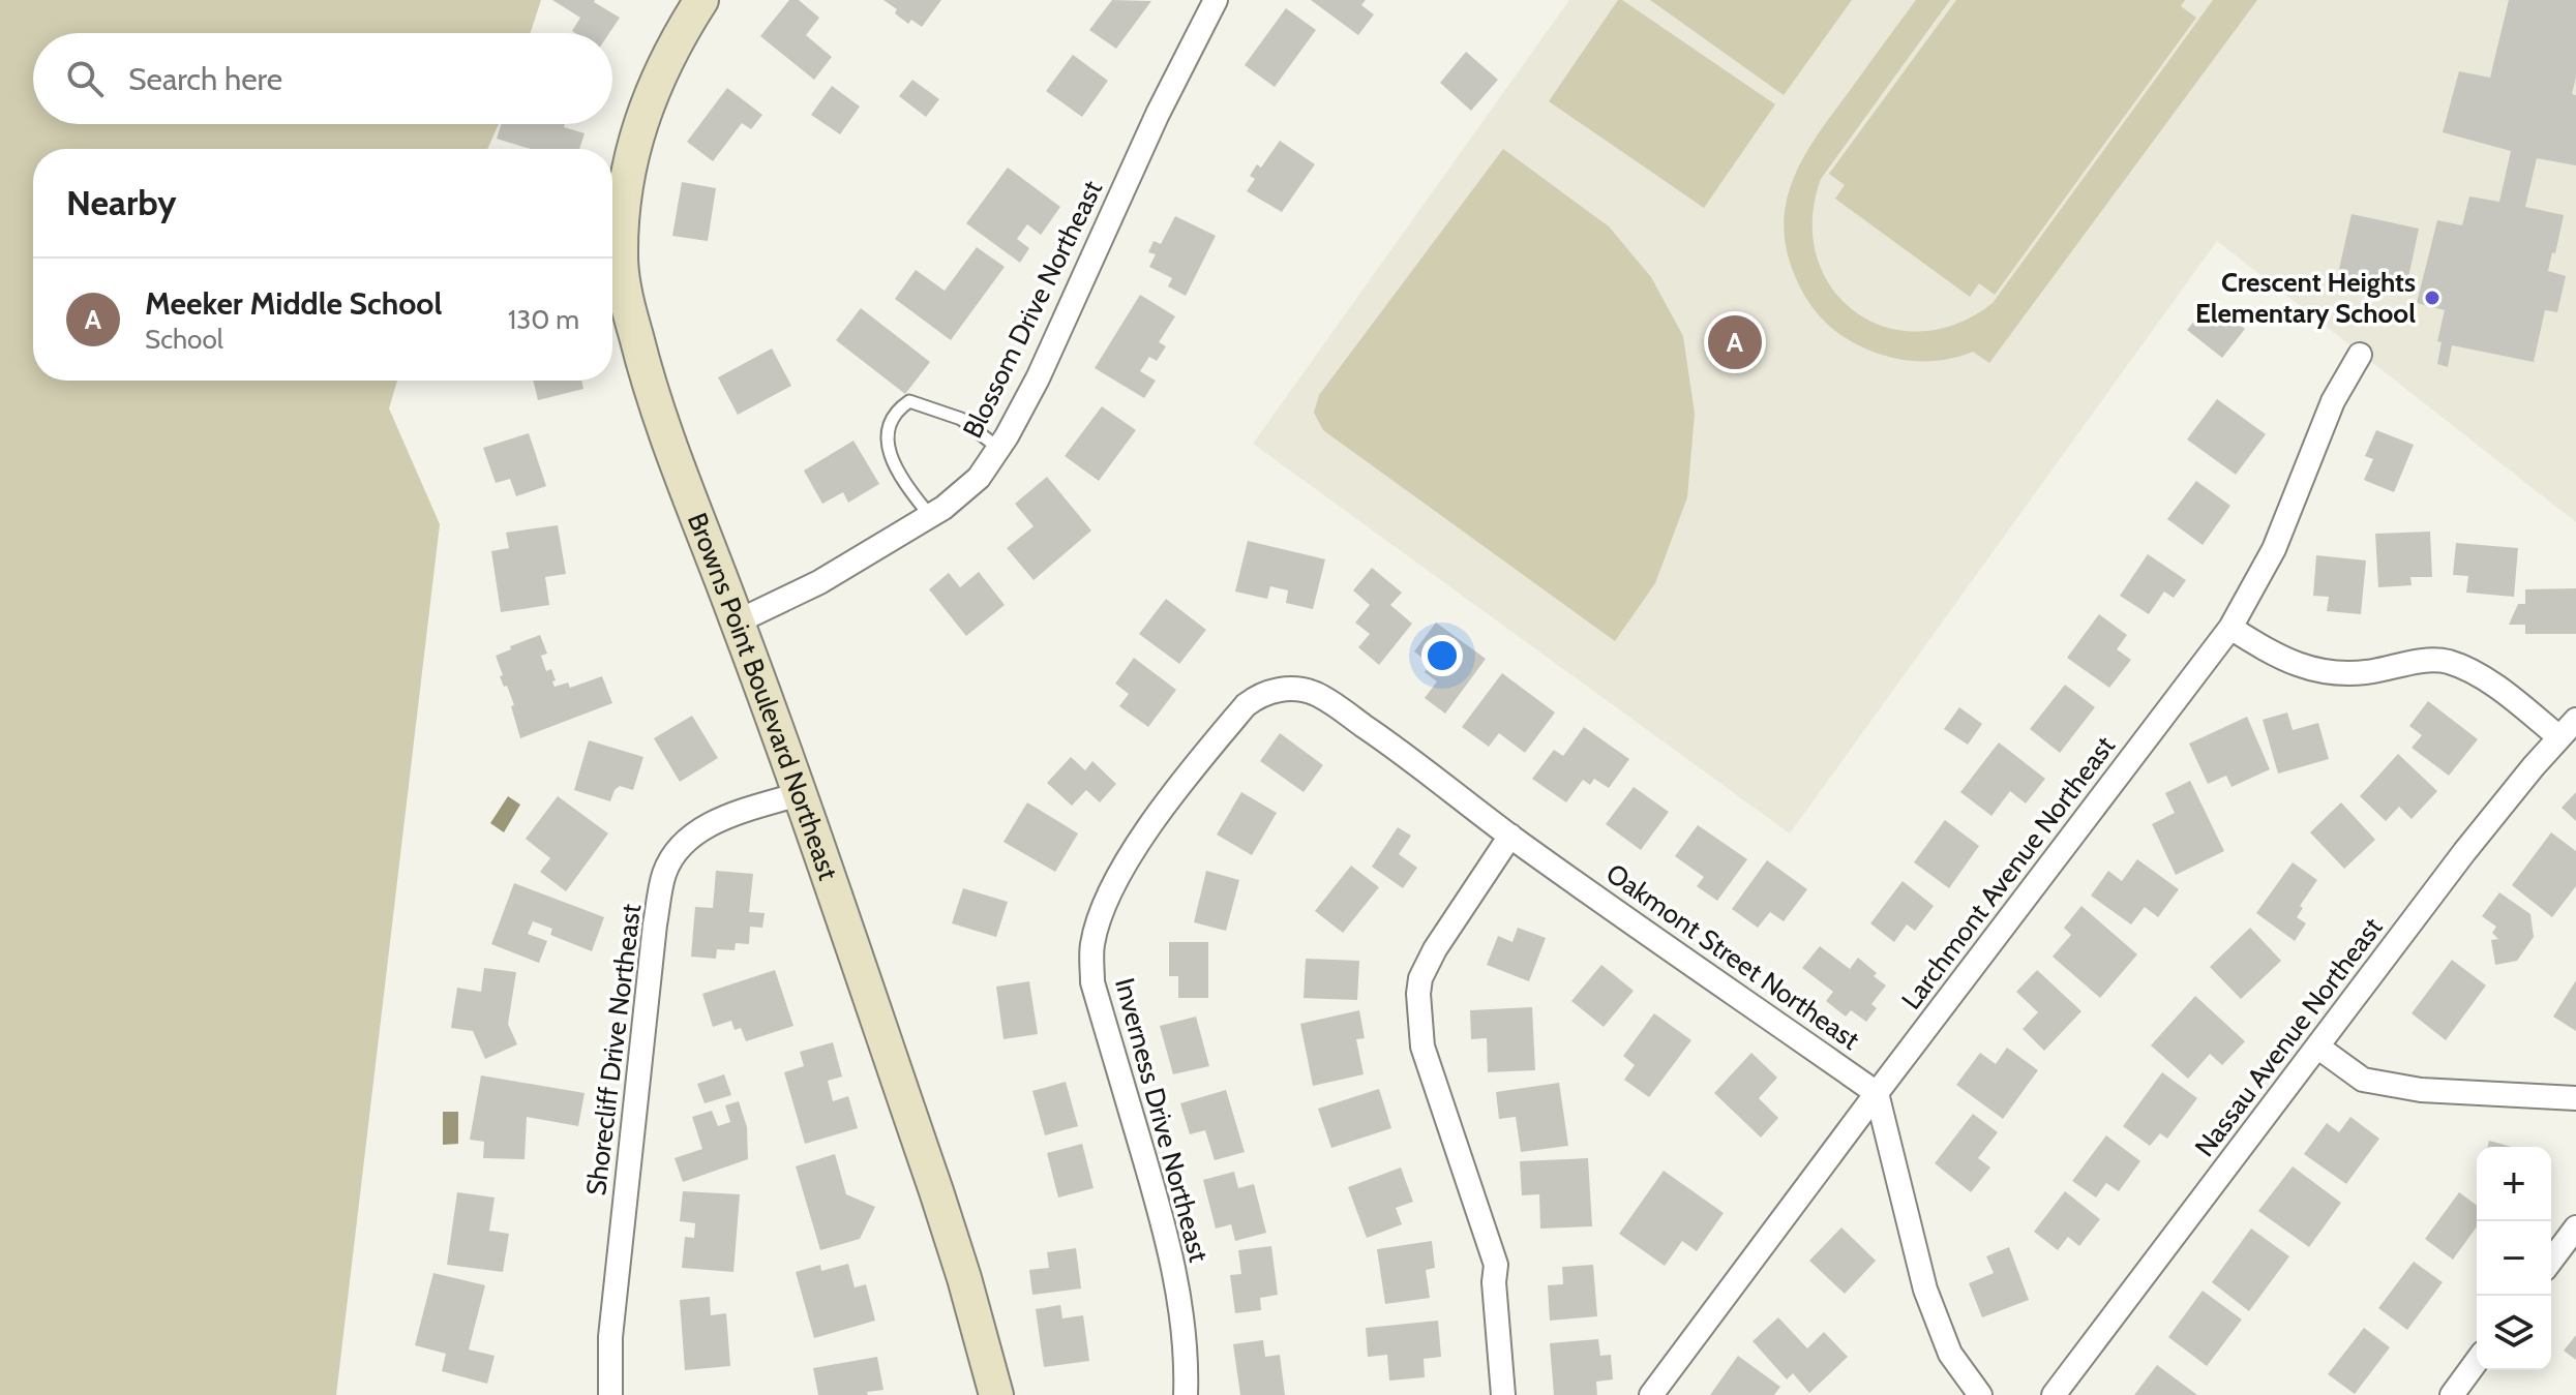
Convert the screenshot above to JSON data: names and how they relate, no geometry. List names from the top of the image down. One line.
{"streets":{"street":["Blossom Drive Northeast","Browns Point Boulevard Northeast","Larchmont Avenue Northeast","Oakmont Street Northeast","Nassau Avenue Northeast","Shorecliff Drive Northeast","Inverness Drive Northeast"]},"crossings":[["Blossom Drive Northeast","Browns Point Boulevard Northeast"],["Browns Point Boulevard Northeast","Shorecliff Drive Northeast"],["Larchmont Avenue Northeast","Oakmont Street Northeast"],["Oakmont Street Northeast","Inverness Drive Northeast"]],"places":["Crescent Heights Elementary School"],"page":{"search":"Search here","heading":"Nearby","list":[{"mark":"A","name":"Meeker Middle School","note":"School","value":"130 m"}],"pins":"A","map_buttons":["+","−"]}}
